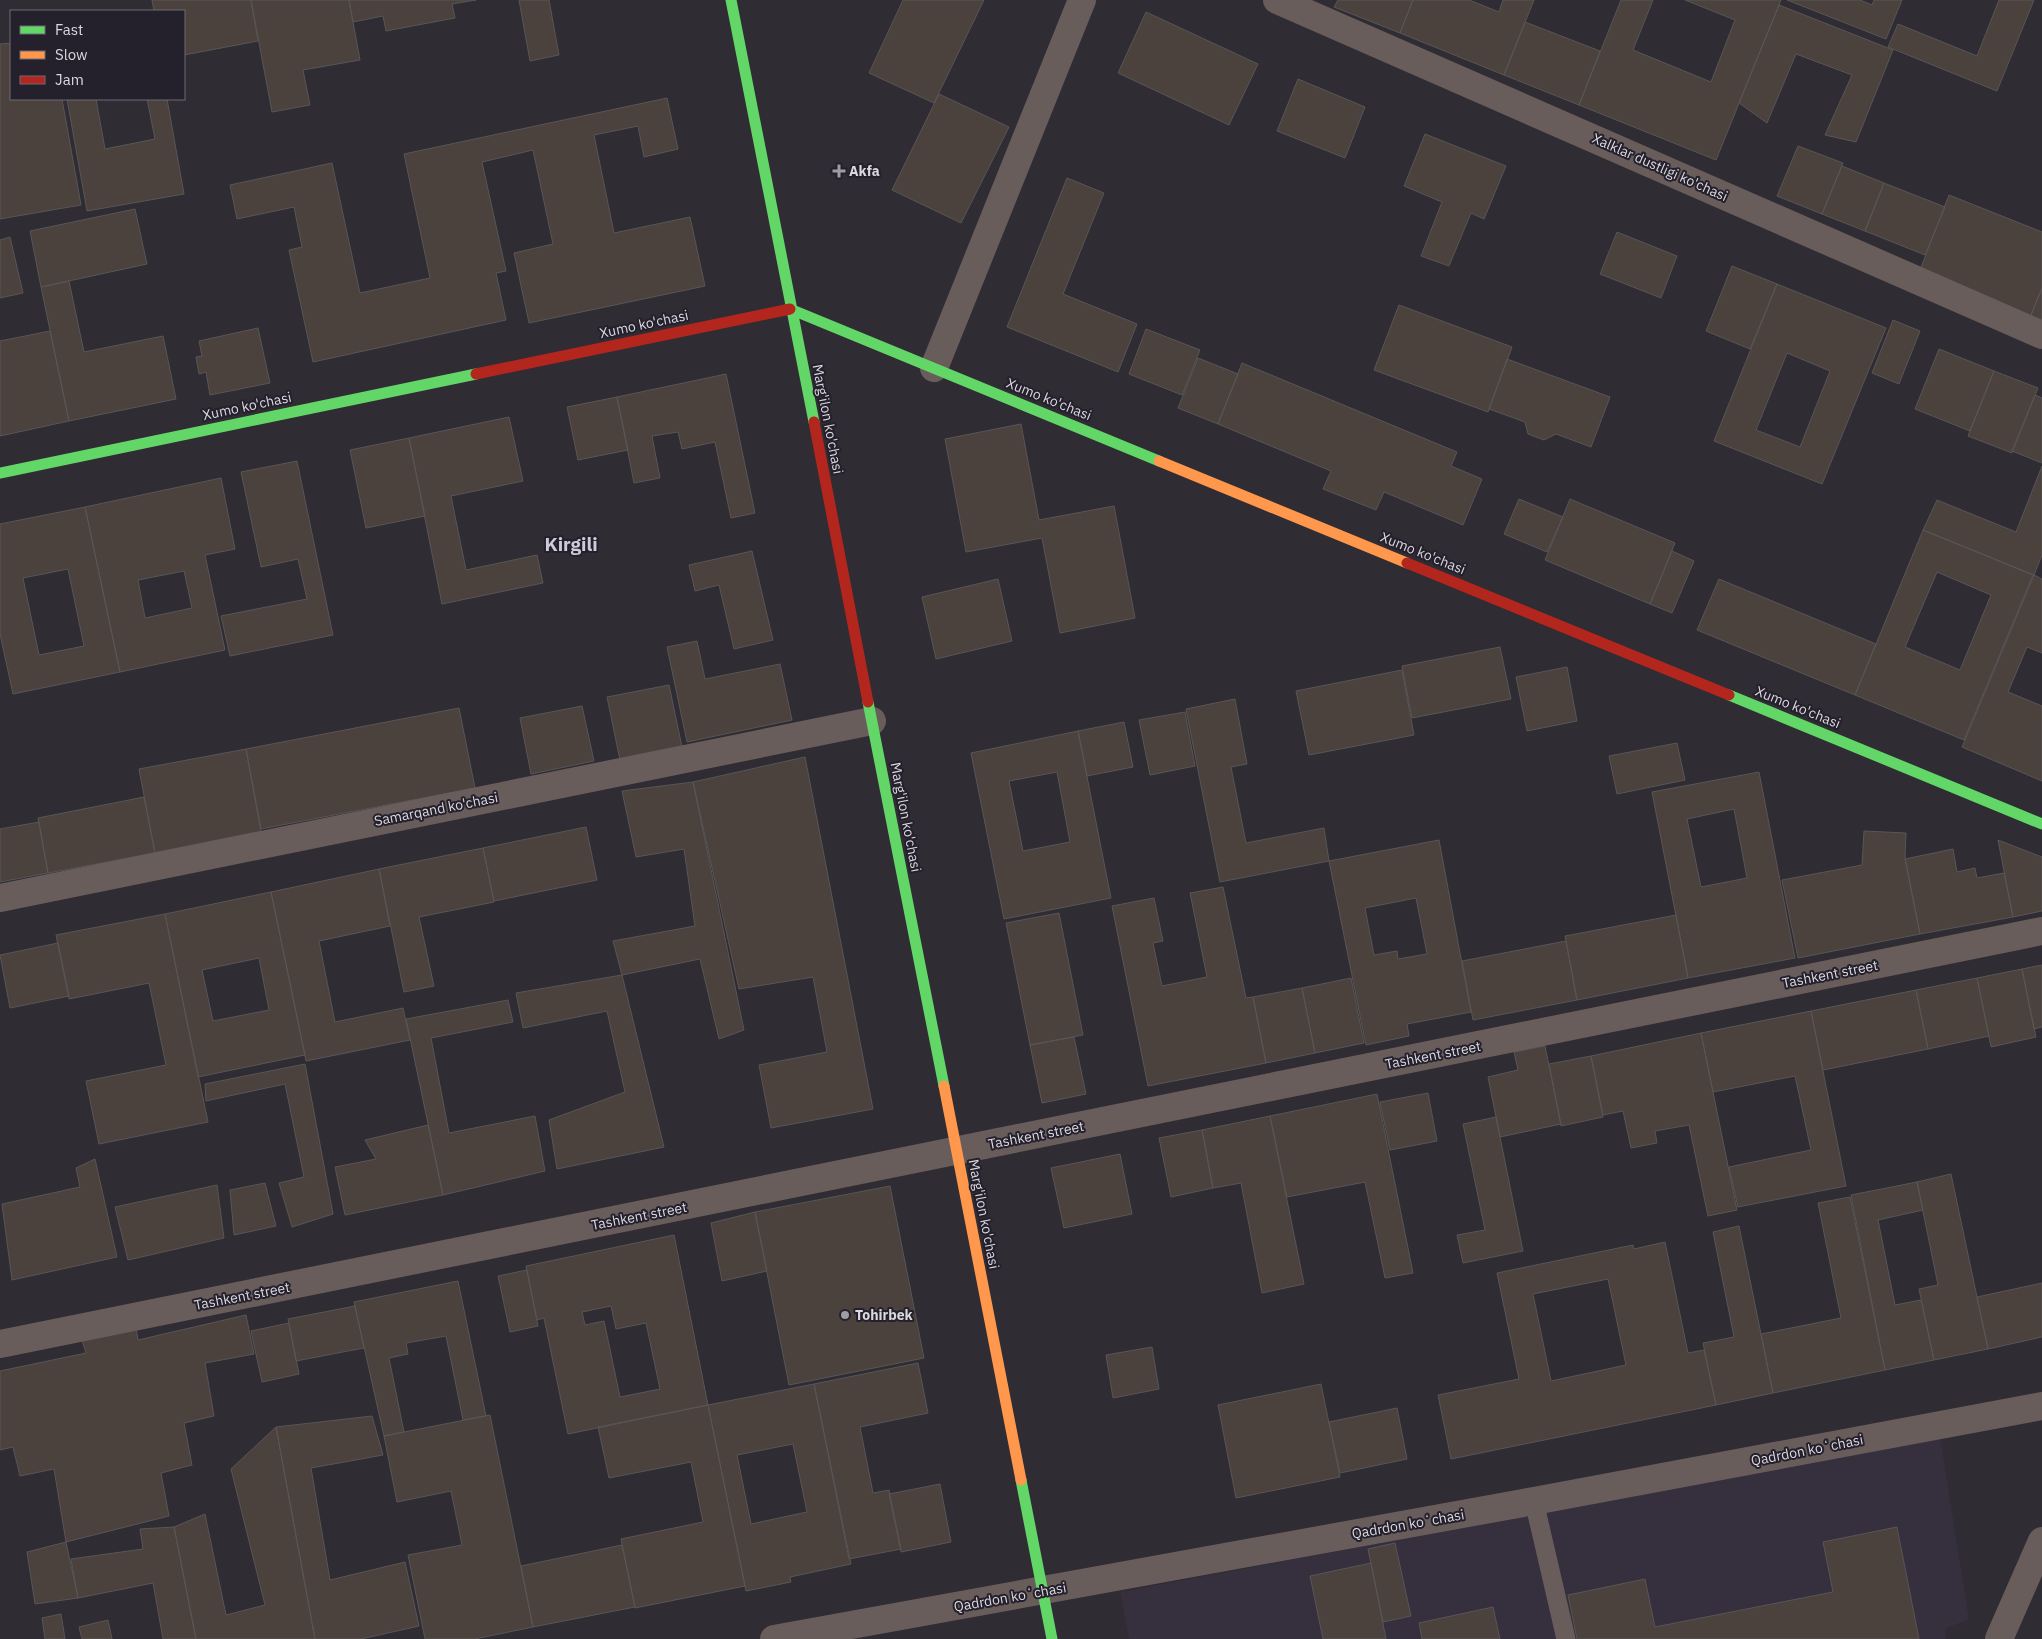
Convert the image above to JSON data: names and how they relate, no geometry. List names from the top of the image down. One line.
{"streets":{"street":["Xalklar dustligi ko'chasi","Xumo ko'chasi","Marg'ilon ko'chasi","Samarqand ko'chasi","Tashkent street","Qadrdon koʻchasi"]},"crossings":[["Xumo ko'chasi","Marg'ilon ko'chasi"],["Marg'ilon ko'chasi","Samarqand ko'chasi"],["Marg'ilon ko'chasi","Tashkent street"],["Marg'ilon ko'chasi","Qadrdon koʻchasi"]],"districts":["Kirgili"],"places":{"health":["Akfa"],"other":["Tohirbek"]},"legend":["Fast","Slow","Jam"]}
